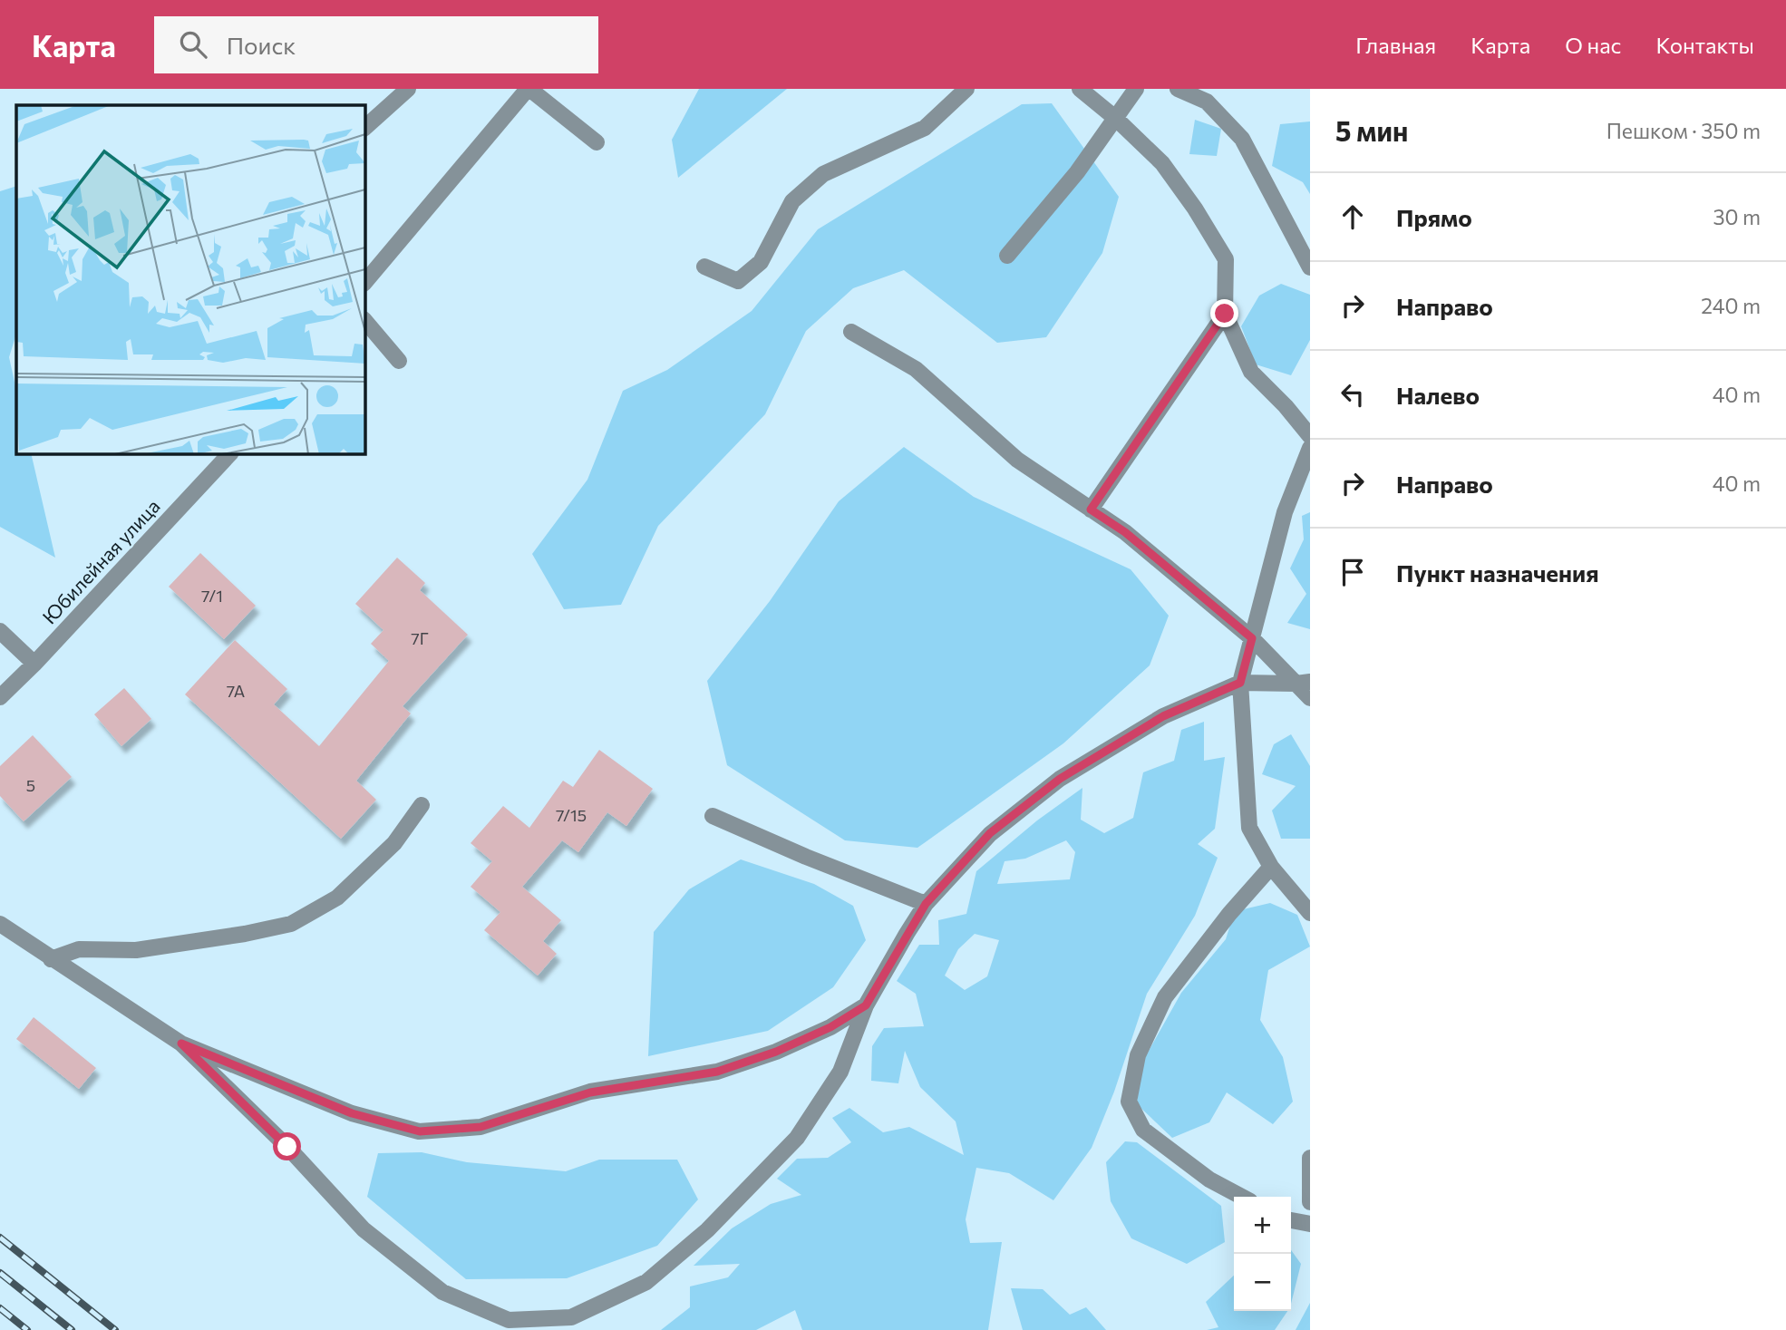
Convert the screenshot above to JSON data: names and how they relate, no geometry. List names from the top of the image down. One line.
{"streets":{"street":["Юбилейная улица"]},"house_numbers":["7/1","7Г","7А","5","7/15"],"page":{"header":"Карта","search":"Поиск","nav":["Главная","Карта","О нас","Контакты"],"heading":["5 мин","Пешком · 350 m"],"list":[["Прямо","30 m"],["Направо","240 m"],["Налево","40 m"],["Направо","40 m"],"Пункт назначения"],"map_buttons":["+","−"]}}
